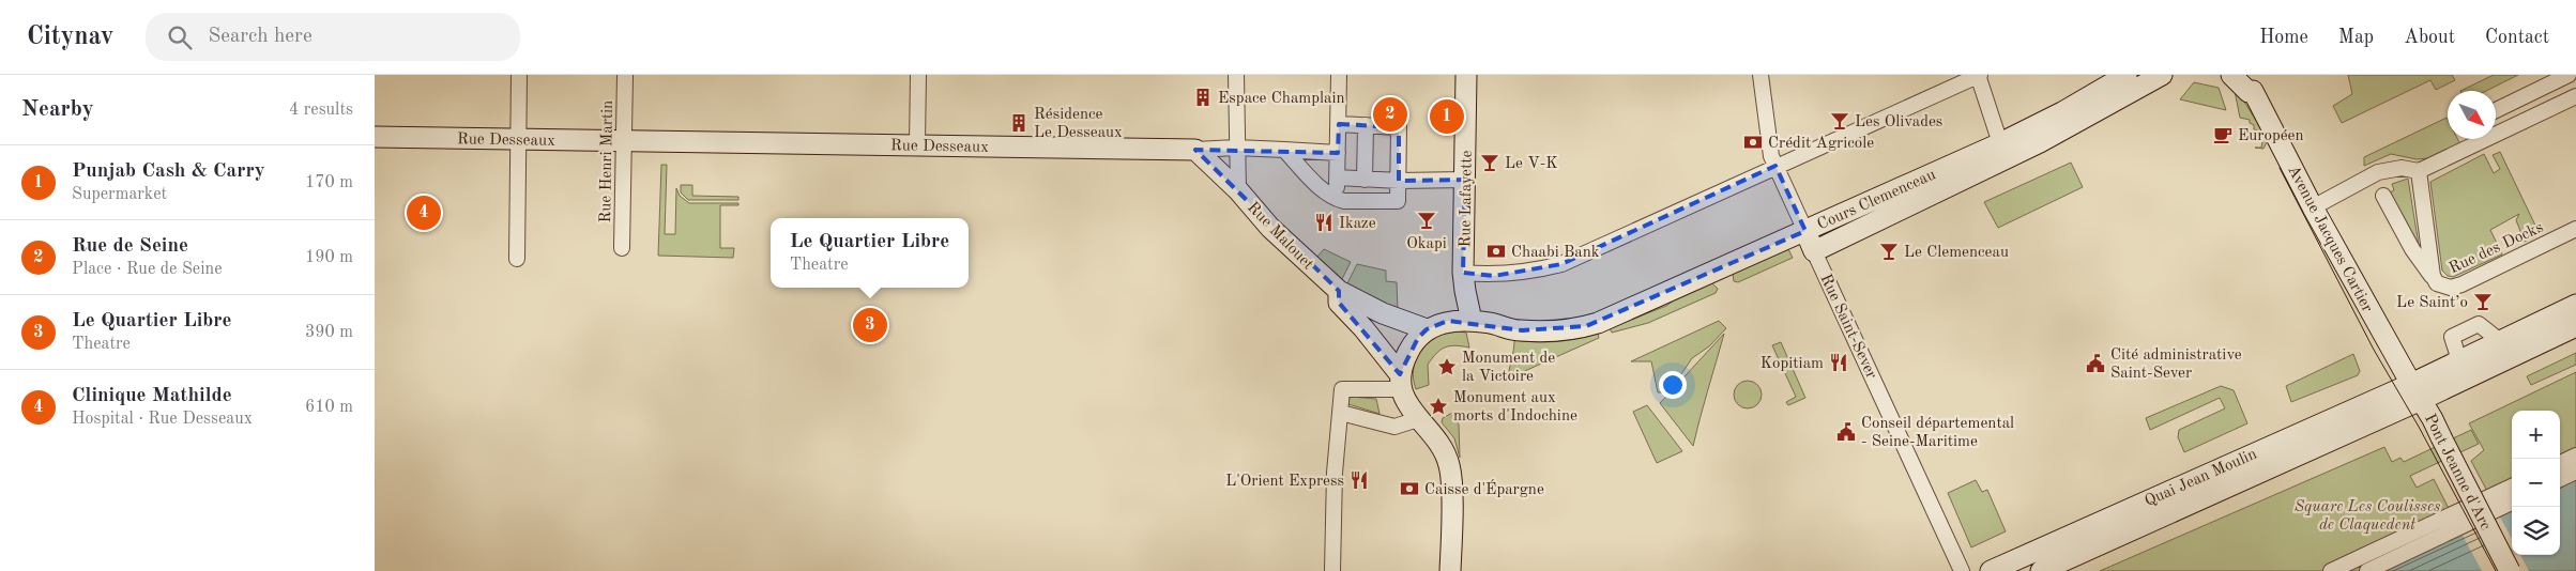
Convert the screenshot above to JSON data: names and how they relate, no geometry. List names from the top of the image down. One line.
{"streets":{"street":["Rue Desseaux","Rue Henri Martin","Rue Lafayette","Cours Clemenceau","Rue Malouet","Avenue Jacques Cartier","Rue des Docks","Rue Saint-Sever","Pont Jeanne d'Arc","Quai Jean Moulin"]},"crossings":[["Rue Desseaux","Rue Henri Martin"],["Rue Desseaux","Rue Malouet"],["Rue Lafayette","Cours Clemenceau"],["Cours Clemenceau","Rue Malouet"],["Cours Clemenceau","Rue Saint-Sever"],["Avenue Jacques Cartier","Pont Jeanne d'Arc"],["Avenue Jacques Cartier","Quai Jean Moulin"],["Pont Jeanne d'Arc","Quai Jean Moulin"]],"parks":["Square Les Coulisses de Claquedent"],"places":{"building":["Espace Champlain","Résidence Le Desseaux"],"bar":["Les Olivades","Le V-K","Okapi","Le Clemenceau","Le Saint’o"],"cafe":["Européen"],"bank":["Crédit Agricole","Chaabi Bank","Caisse d'Épargne"],"restaurant":["Ikaze","Kopitiam","L'Orient Express"],"public building":["Cité administrative Saint-Sever","Conseil départemental - Seine-Maritime"],"place":["Monument de la Victoire","Monument aux morts d'Indochine"]},"north":"bottom right","page":{"header":"Citynav","search":"Search here","nav":["Home","Map","About","Contact"],"heading":["Nearby","4 results"],"pins":["2","1","4","3"],"list":[{"mark":"1","name":"Punjab Cash & Carry","note":"Supermarket","value":"170 m"},{"mark":"2","name":"Rue de Seine","note":"Place · Rue de Seine","value":"190 m"},{"mark":"3","name":"Le Quartier Libre","note":"Theatre","value":"390 m"},{"mark":"4","name":"Clinique Mathilde","note":"Hospital · Rue Desseaux","value":"610 m"}],"popup":["Le Quartier Libre","Theatre"],"map_buttons":["+","−"]}}
